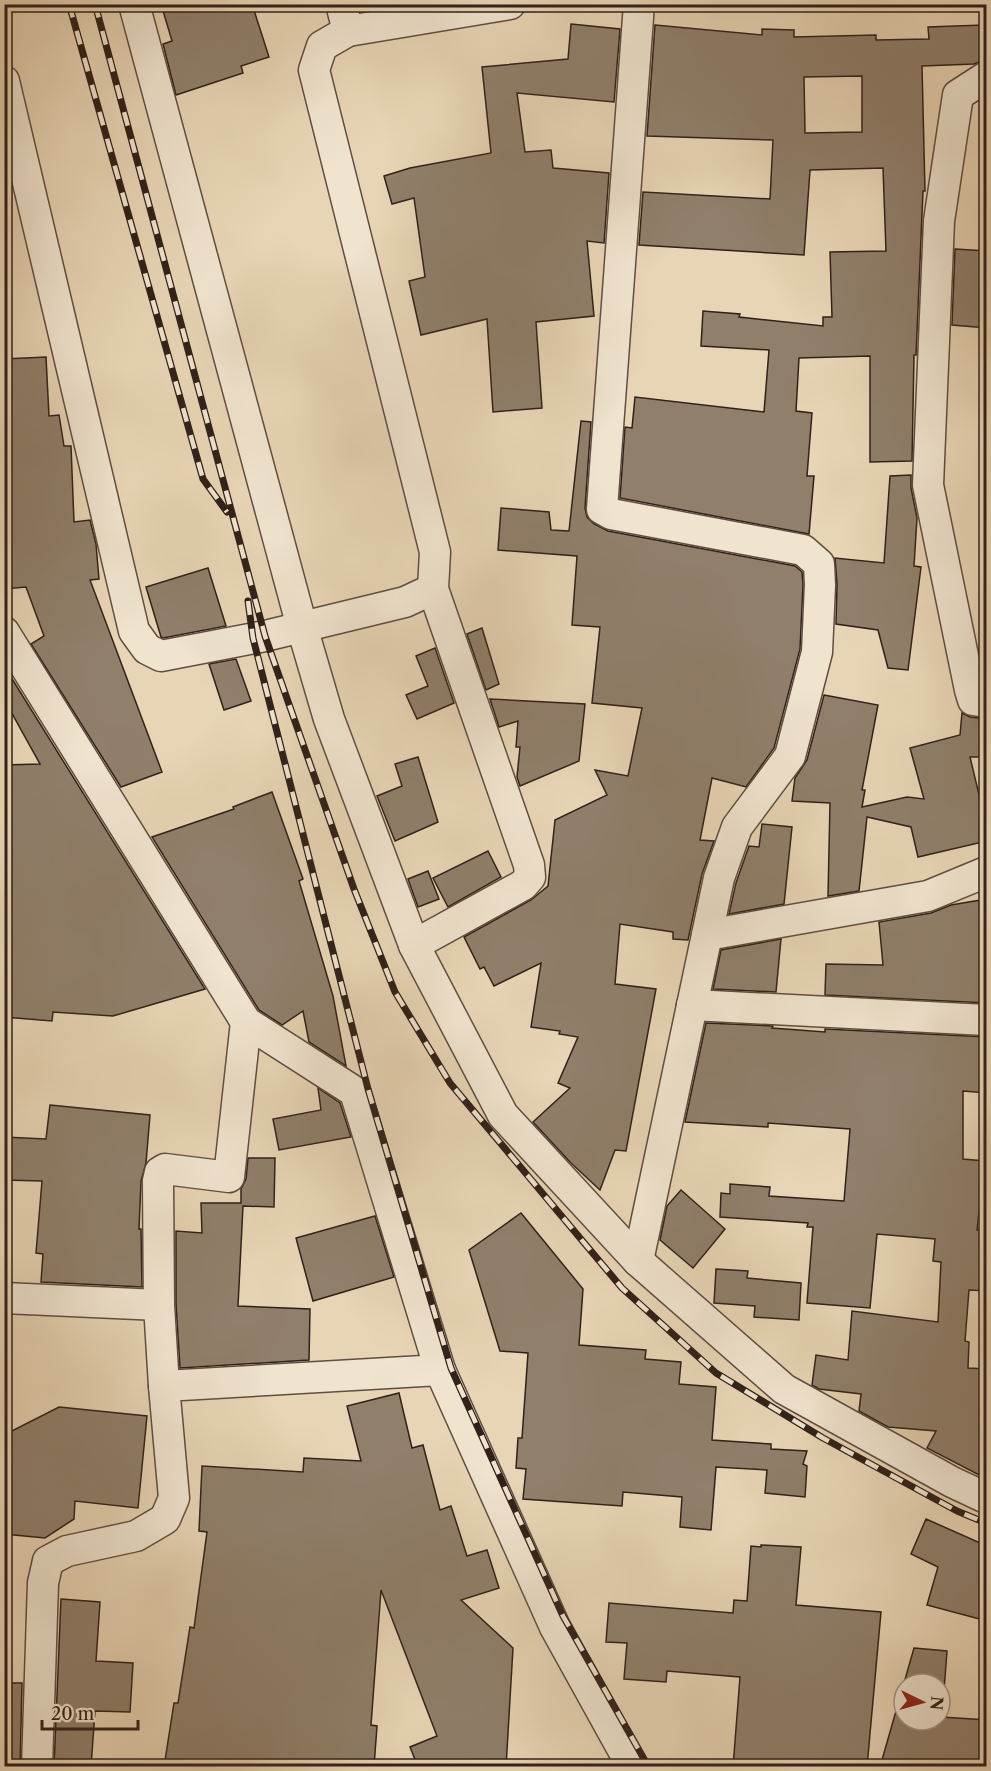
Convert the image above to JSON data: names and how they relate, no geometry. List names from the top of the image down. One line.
{"scale_bar":"20 m","north":"right"}
